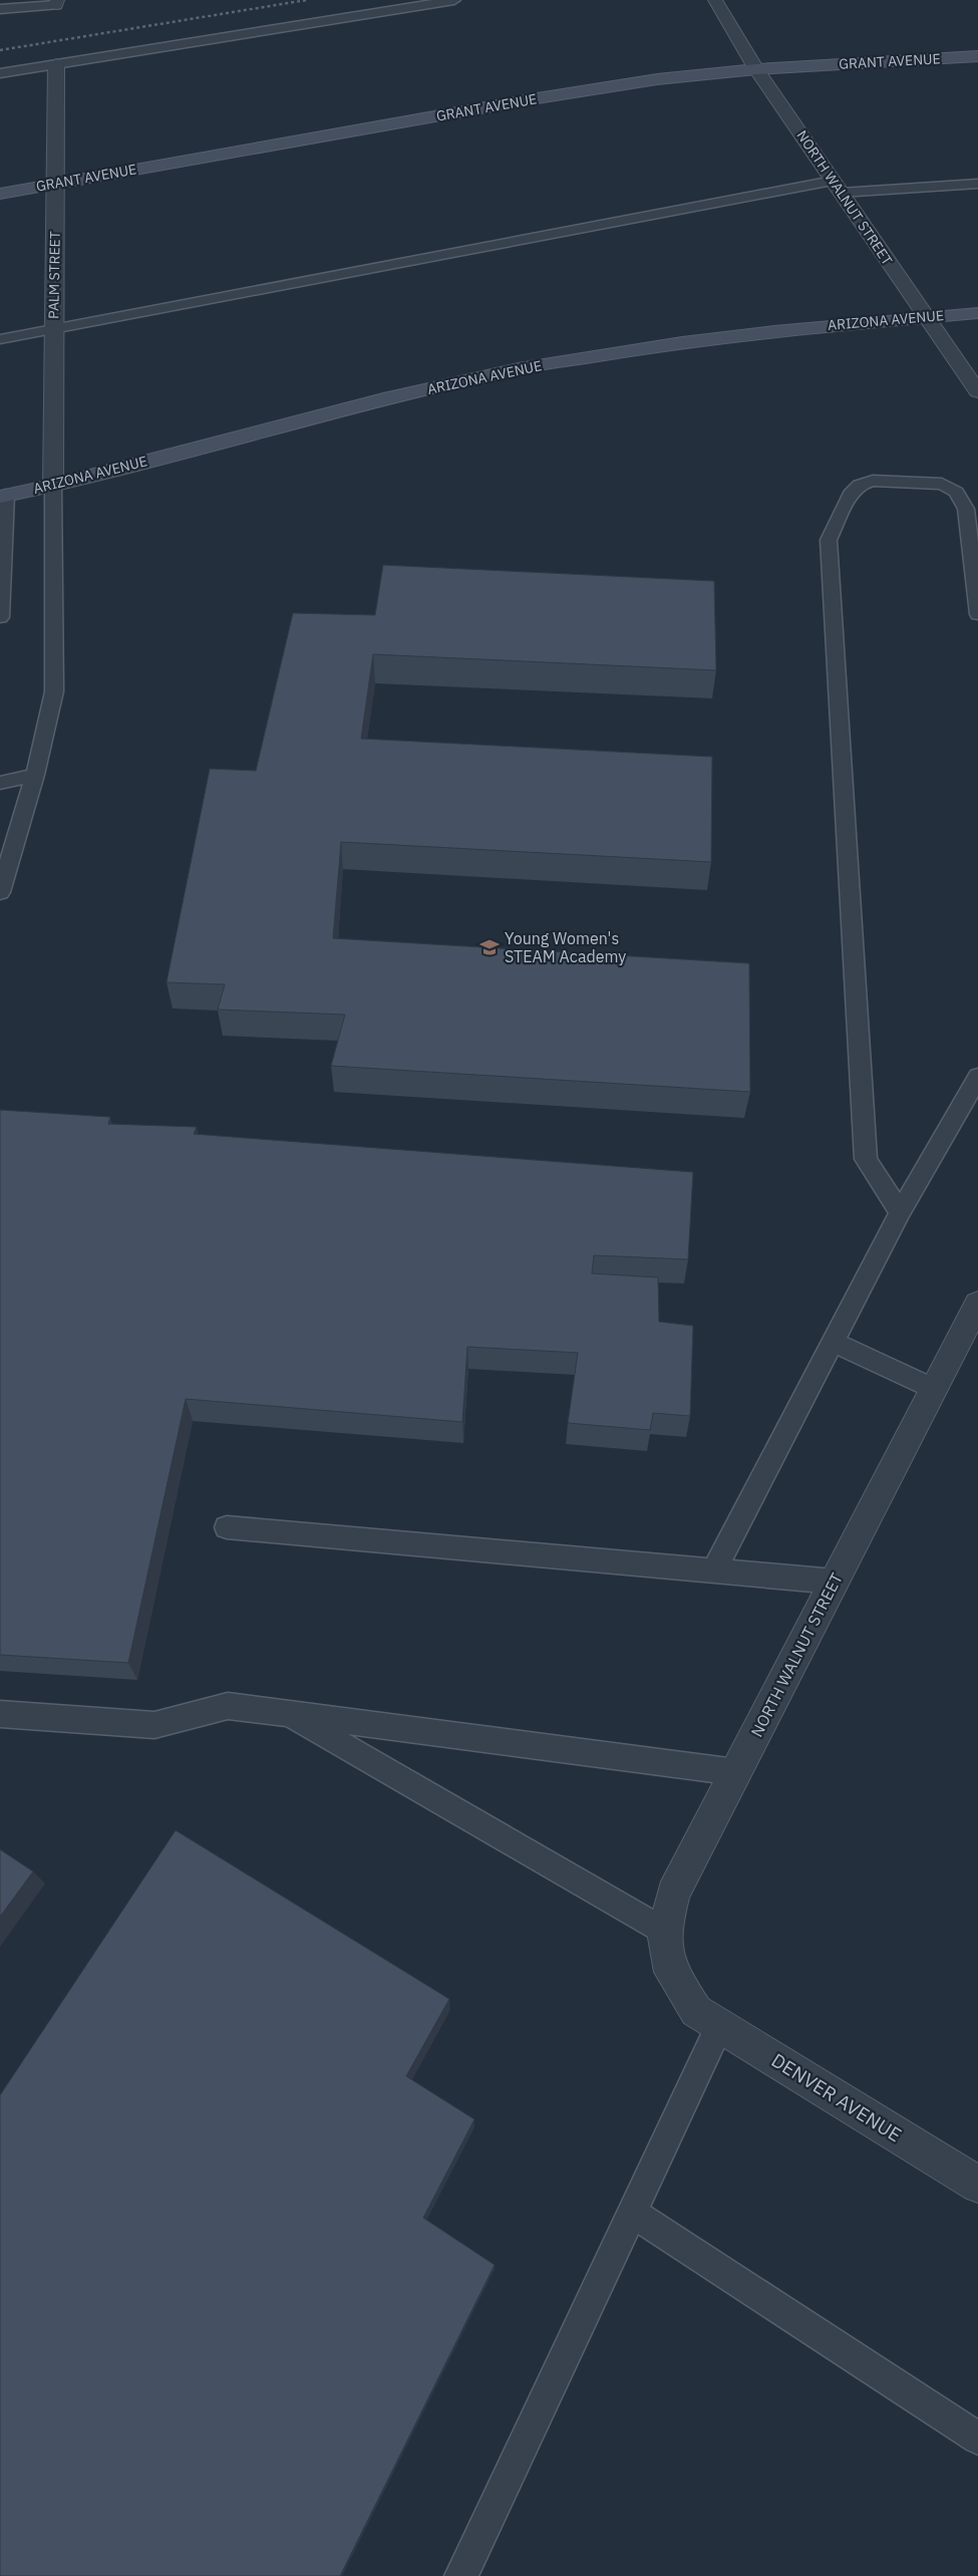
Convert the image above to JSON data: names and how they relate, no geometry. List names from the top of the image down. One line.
{"streets":{"main road":["GRANT AVENUE","ARIZONA AVENUE"],"street":["NORTH WALNUT STREET","PALM STREET","DENVER AVENUE"]},"crossings":[["GRANT AVENUE","NORTH WALNUT STREET"],["GRANT AVENUE","PALM STREET"],["NORTH WALNUT STREET","ARIZONA AVENUE"],["NORTH WALNUT STREET","DENVER AVENUE"],["PALM STREET","ARIZONA AVENUE"]],"places":{"school or university":["Young Women's STEAM Academy"]}}
